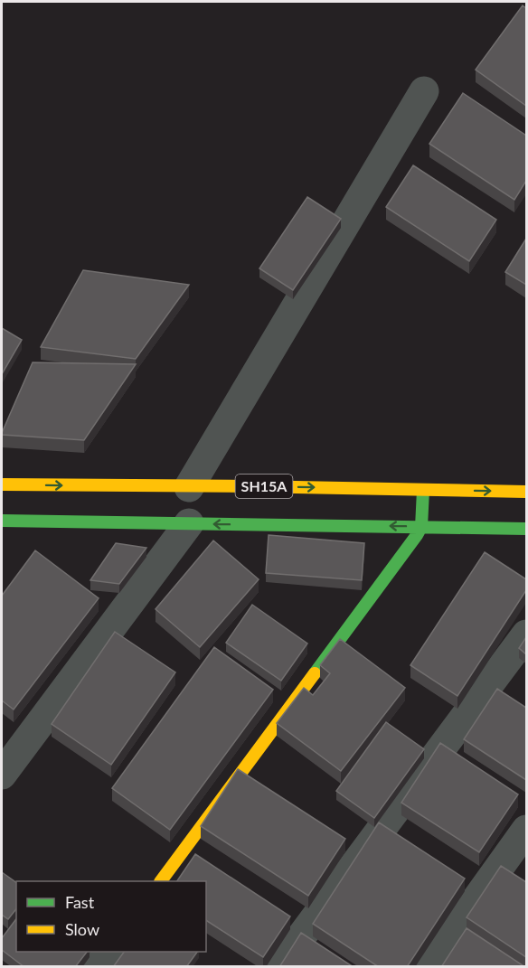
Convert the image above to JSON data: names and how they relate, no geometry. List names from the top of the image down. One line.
{"streets":{"main road":["SH15A"]},"legend":["Fast","Slow"]}
